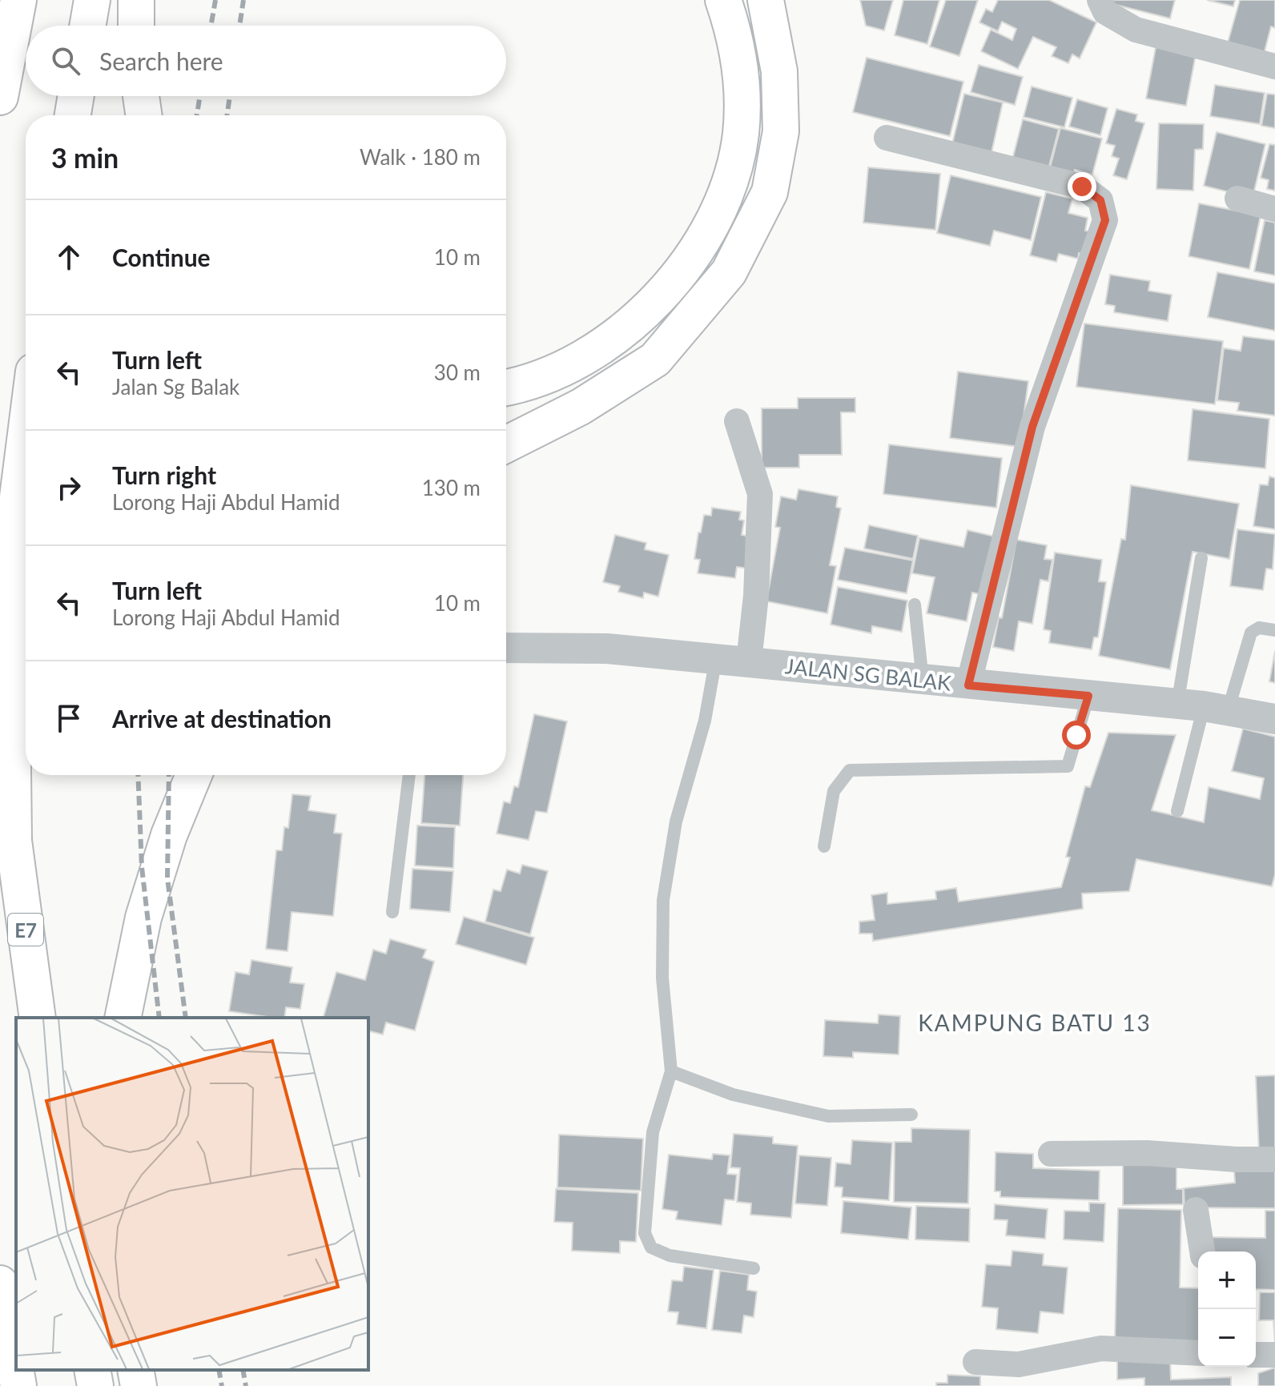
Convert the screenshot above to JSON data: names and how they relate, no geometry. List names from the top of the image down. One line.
{"streets":{"highway":["E7"],"street":["JALAN SG BALAK"]},"districts":["KAMPUNG BATU 13"],"page":{"search":"Search here","heading":["3 min","Walk · 180 m"],"list":[["Continue","10 m"],["Turn left","Jalan Sg Balak","30 m"],["Turn right","Lorong Haji Abdul Hamid","130 m"],["Turn left","Lorong Haji Abdul Hamid","10 m"],"Arrive at destination"],"map_buttons":["+","−"]}}
